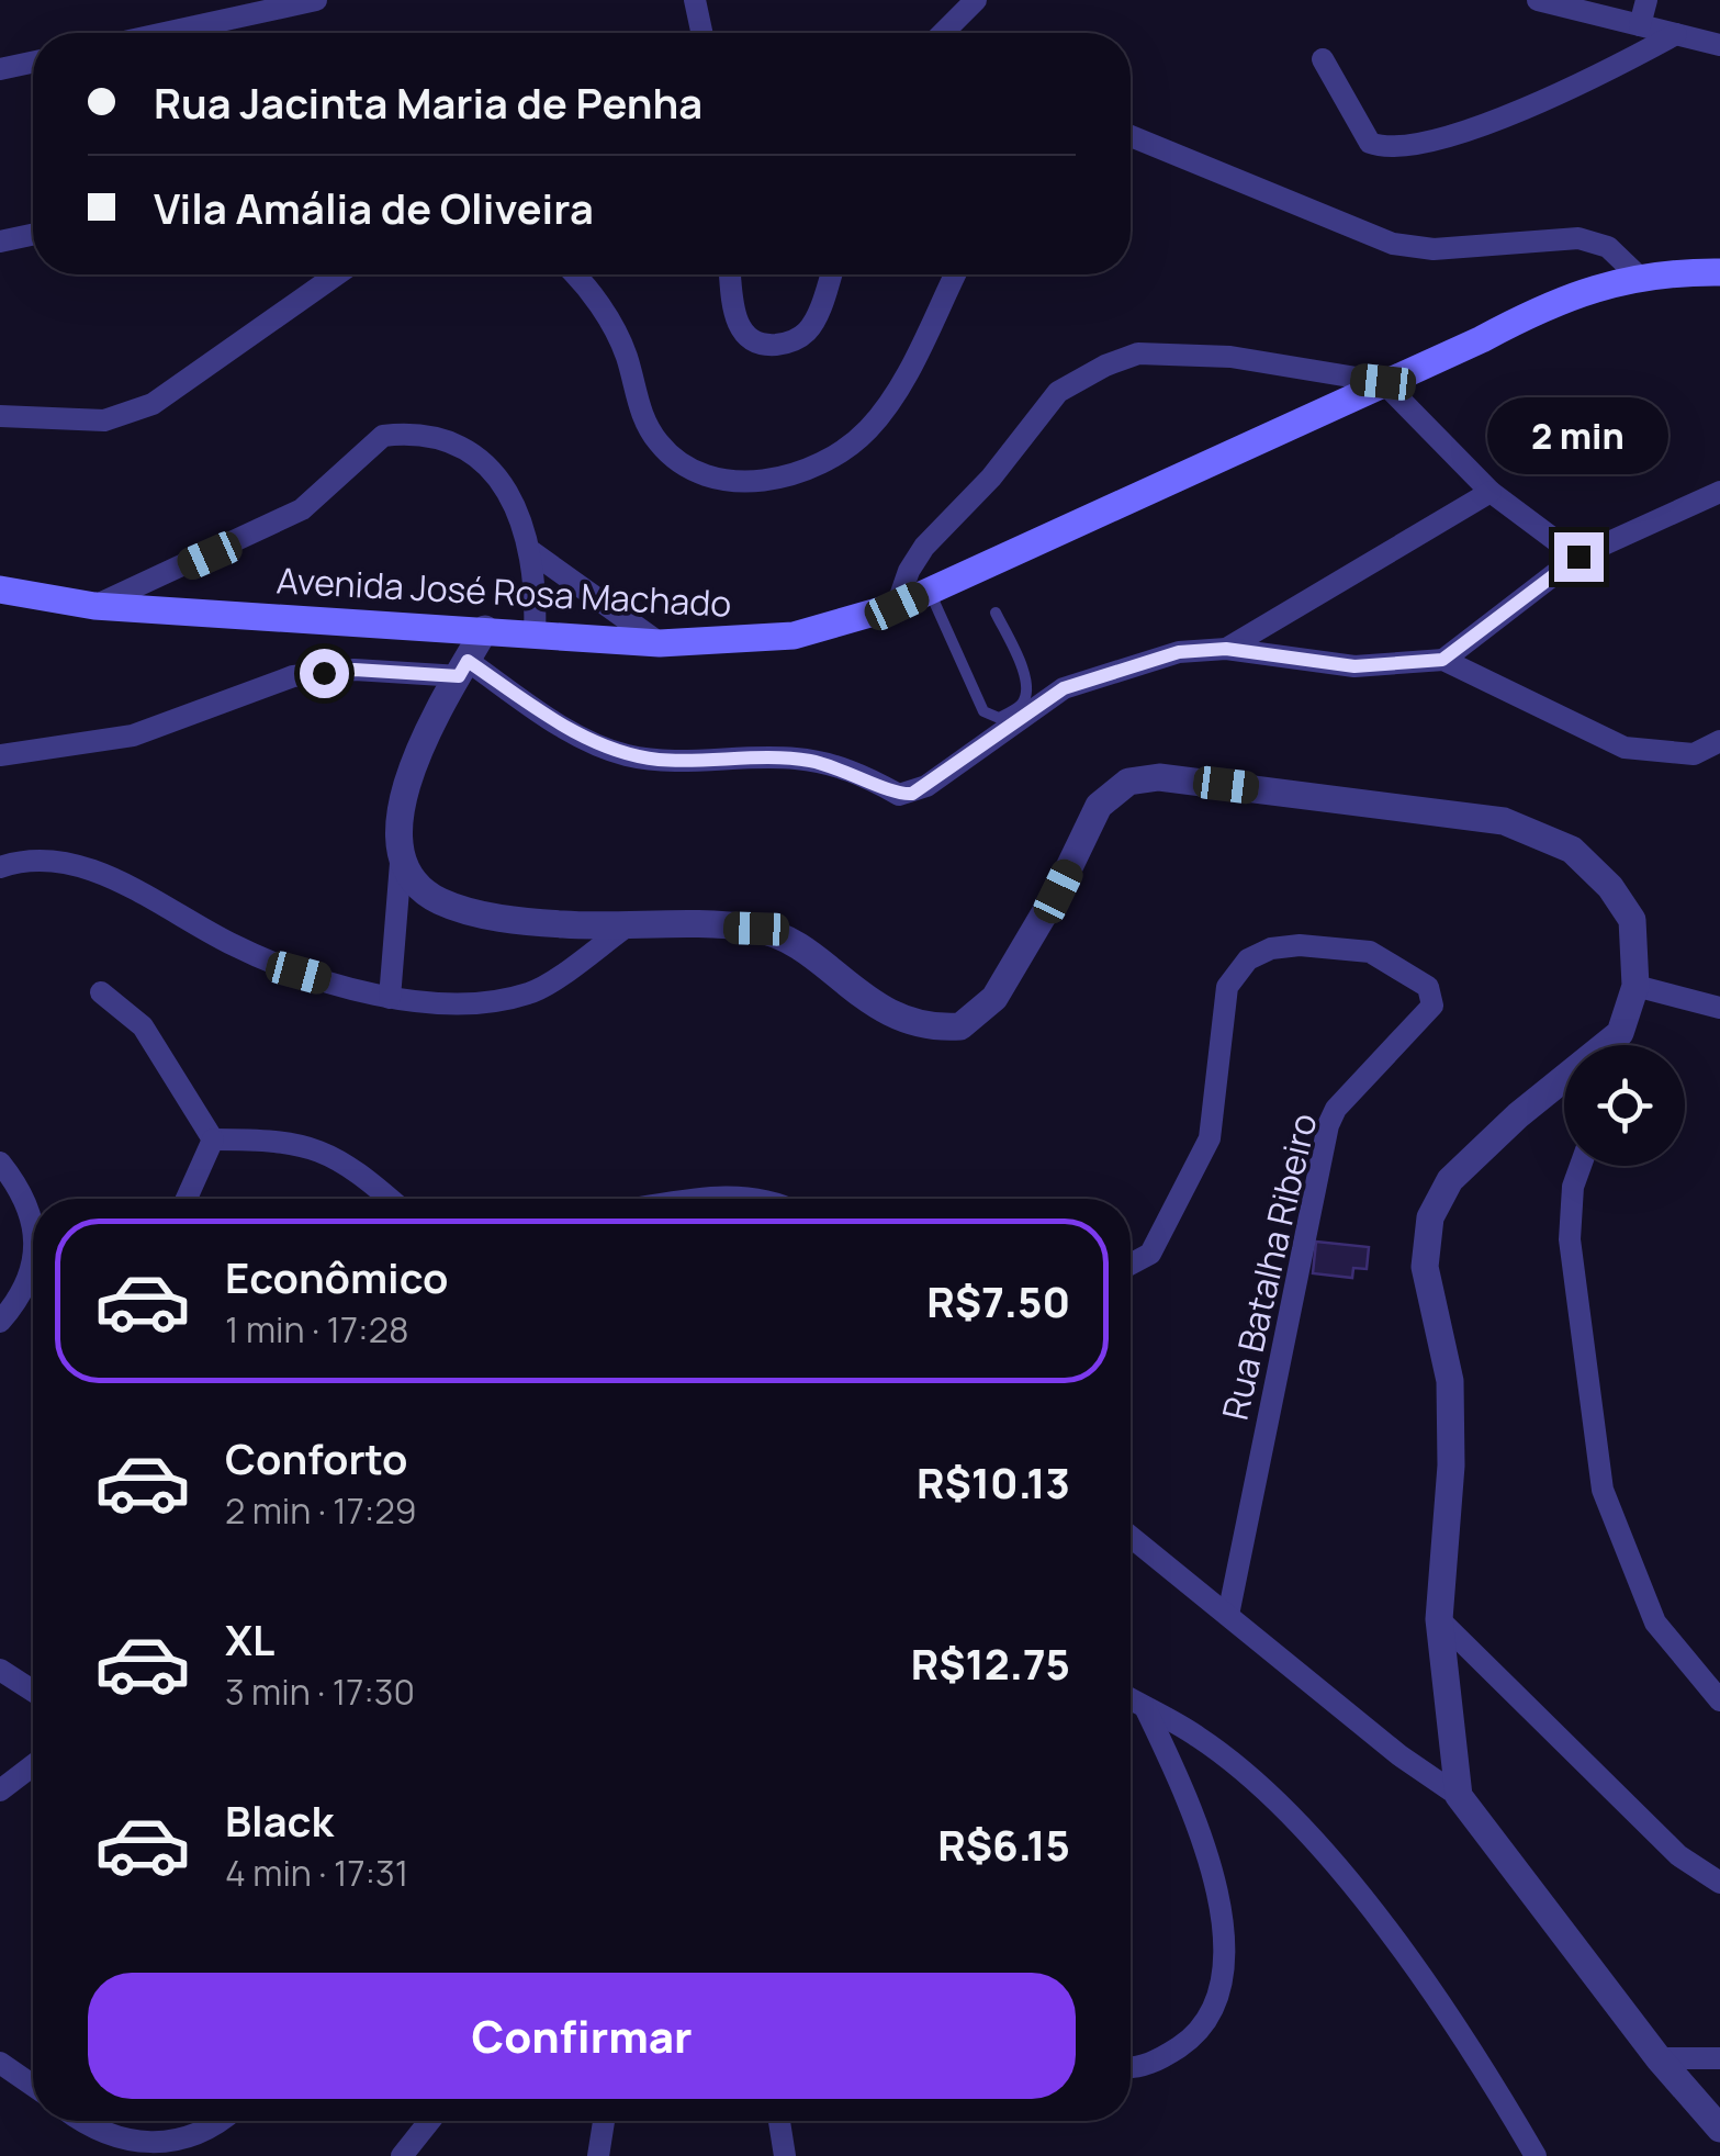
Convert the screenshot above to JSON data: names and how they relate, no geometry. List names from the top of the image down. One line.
{"streets":{"main road":["Avenida José Rosa Machado"],"street":["Rua Batalha Ribeiro"]},"page":{"banner":["Rua Jacinta Maria de Penha","Vila Amália de Oliveira"],"bubble":"2 min","list":[{"name":"Econômico","note":"1 min · 17:28","value":"R$7.50"},{"name":"Conforto","note":"2 min · 17:29","value":"R$10.13"},{"name":"XL","note":"3 min · 17:30","value":"R$12.75"},{"name":"Black","note":"4 min · 17:31","value":"R$6.15"}],"buttons":"Confirmar"}}
